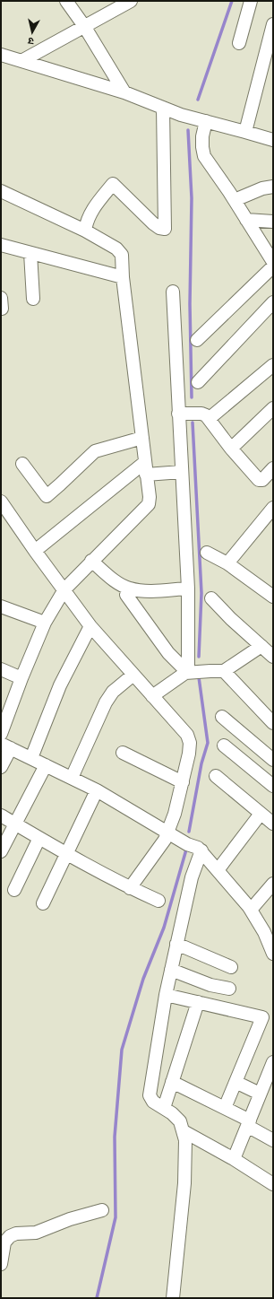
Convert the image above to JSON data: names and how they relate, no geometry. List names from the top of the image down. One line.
{"north":"bottom"}
